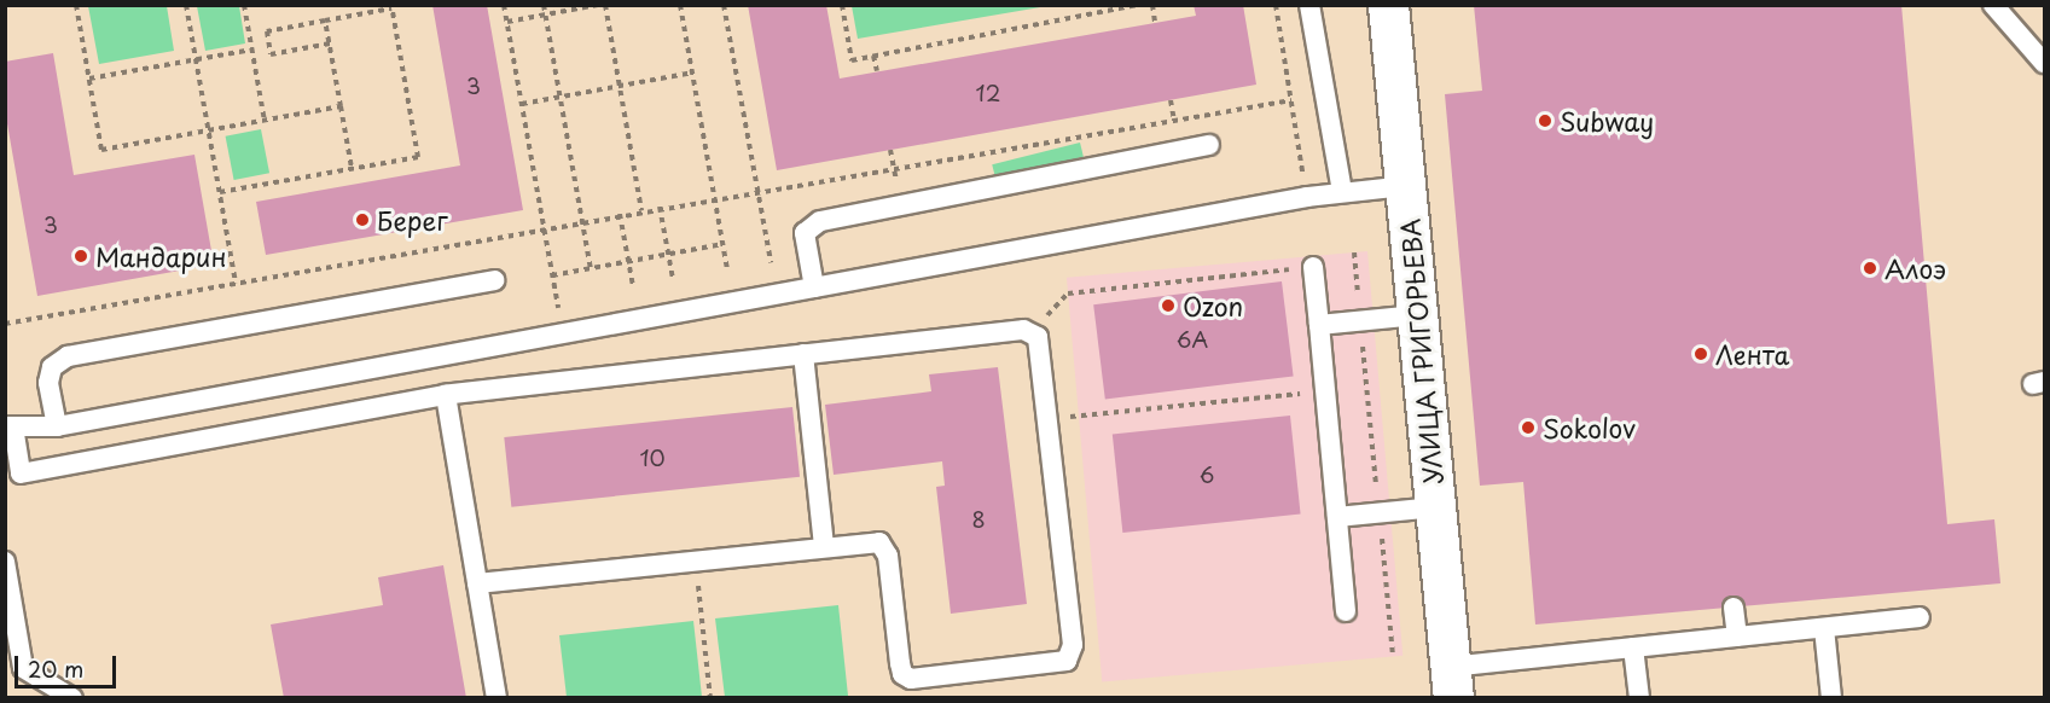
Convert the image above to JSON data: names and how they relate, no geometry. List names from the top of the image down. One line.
{"streets":{"street":["УЛИЦА ГРИГОРЬЕВА"]},"places":["Subway","Берег","Мандарин","Алоэ","Ozon","Лента","Sokolov"],"house_numbers":["3","12","3","6А","10","6","8"],"scale_bar":"20 m"}
